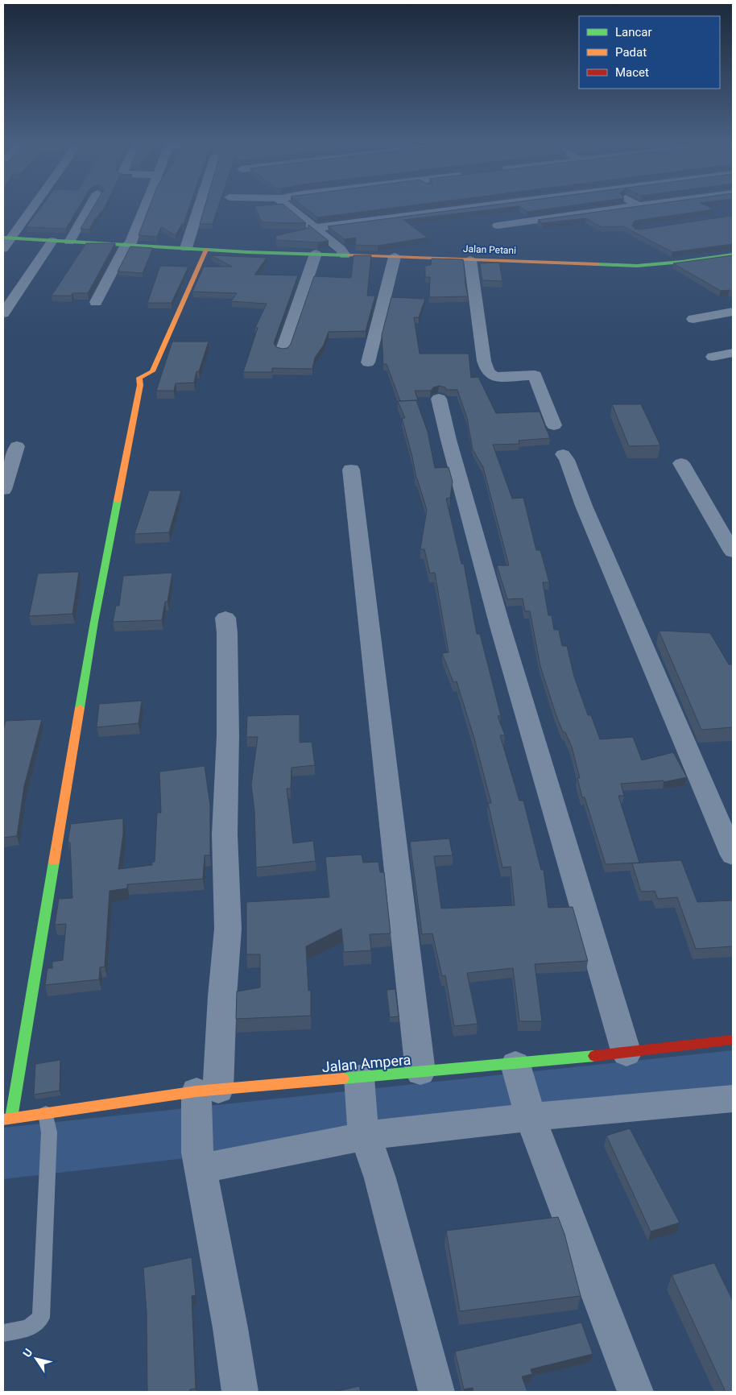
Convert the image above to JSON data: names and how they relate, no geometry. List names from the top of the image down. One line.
{"streets":{"street":["Jalan Petani","Jalan Ampera"]},"legend":["Lancar","Padat","Macet"],"north":"top left"}
